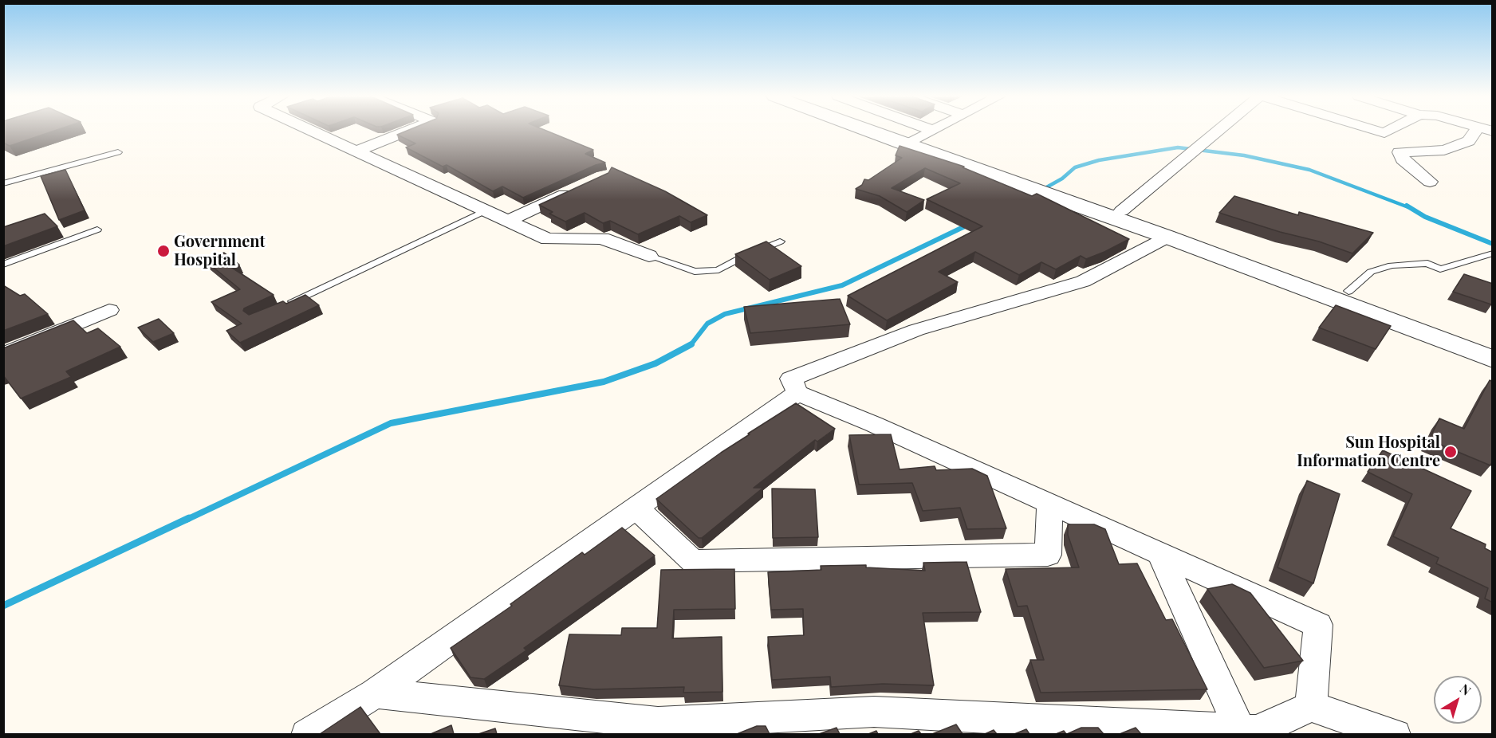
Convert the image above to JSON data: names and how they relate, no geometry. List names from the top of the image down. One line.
{"places":["Government Hospital","Sun Hospital Information Centre"],"north":"top right"}
